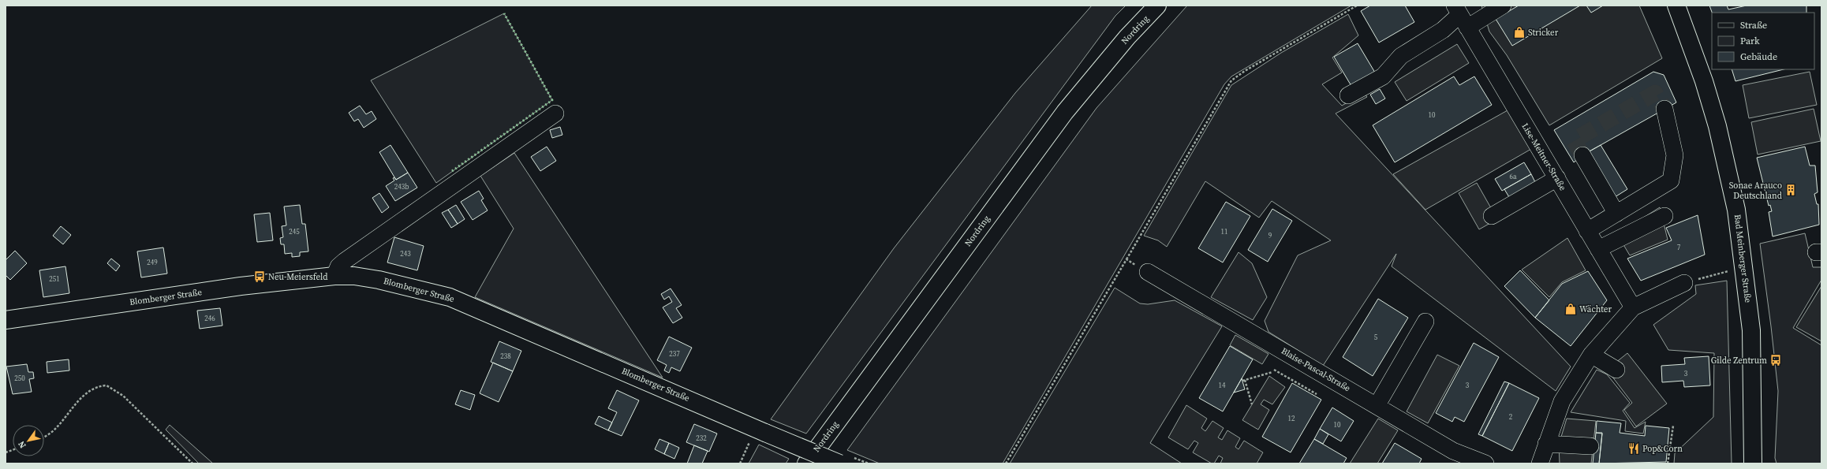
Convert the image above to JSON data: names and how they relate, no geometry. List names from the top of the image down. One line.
{"streets":{"main road":["Nordring","Bad Meinberger Straße","Blomberger Straße"],"street":["Lise-Meitner-Straße","Blaise-Pascal-Straße"]},"places":{"shop":["Stricker","Wächter"],"building":["Sonae Arauco Deutschland"],"bus stop":["Neu-Meiersfeld","Gilde Zentrum"],"restaurant":["Pop&Corn"]},"house_numbers":["10","6a","243b","245","11","9","7","243","249","251","246","5","237","238","3","250","14","3","2","12","10","232"],"legend":["Straße","Park","Gebäude"],"north":"bottom left"}
